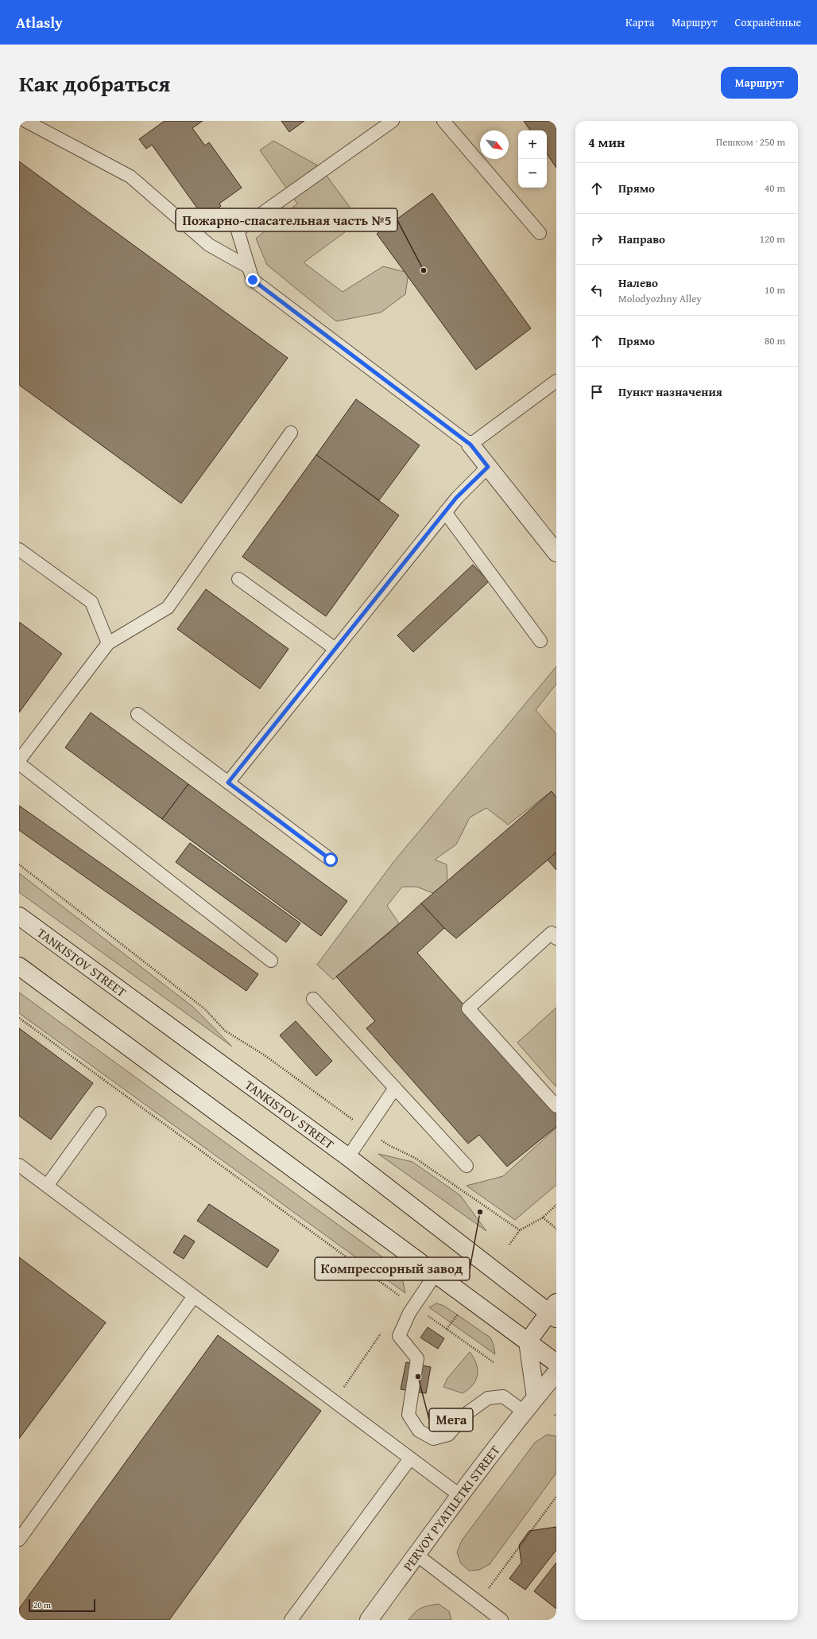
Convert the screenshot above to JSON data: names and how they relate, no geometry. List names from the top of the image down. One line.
{"streets":{"main road":["TANKISTOV STREET","PERVOY PYATILETKI STREET"]},"places":["Пожарно-спасательная часть №5","Компрессорный завод","Мега"],"scale_bar":"20 m","north":"bottom right","page":{"header":"Atlasly","nav":["Карта","Маршрут","Сохранённые"],"title":"Как добраться","buttons":"Маршрут","heading":["4 мин","Пешком · 250 m"],"map_buttons":["+","−"],"list":[["Прямо","40 m"],["Направо","120 m"],["Налево","Molodyozhny Alley","10 m"],["Прямо","80 m"],"Пункт назначения"],"scale":"20 m"}}
